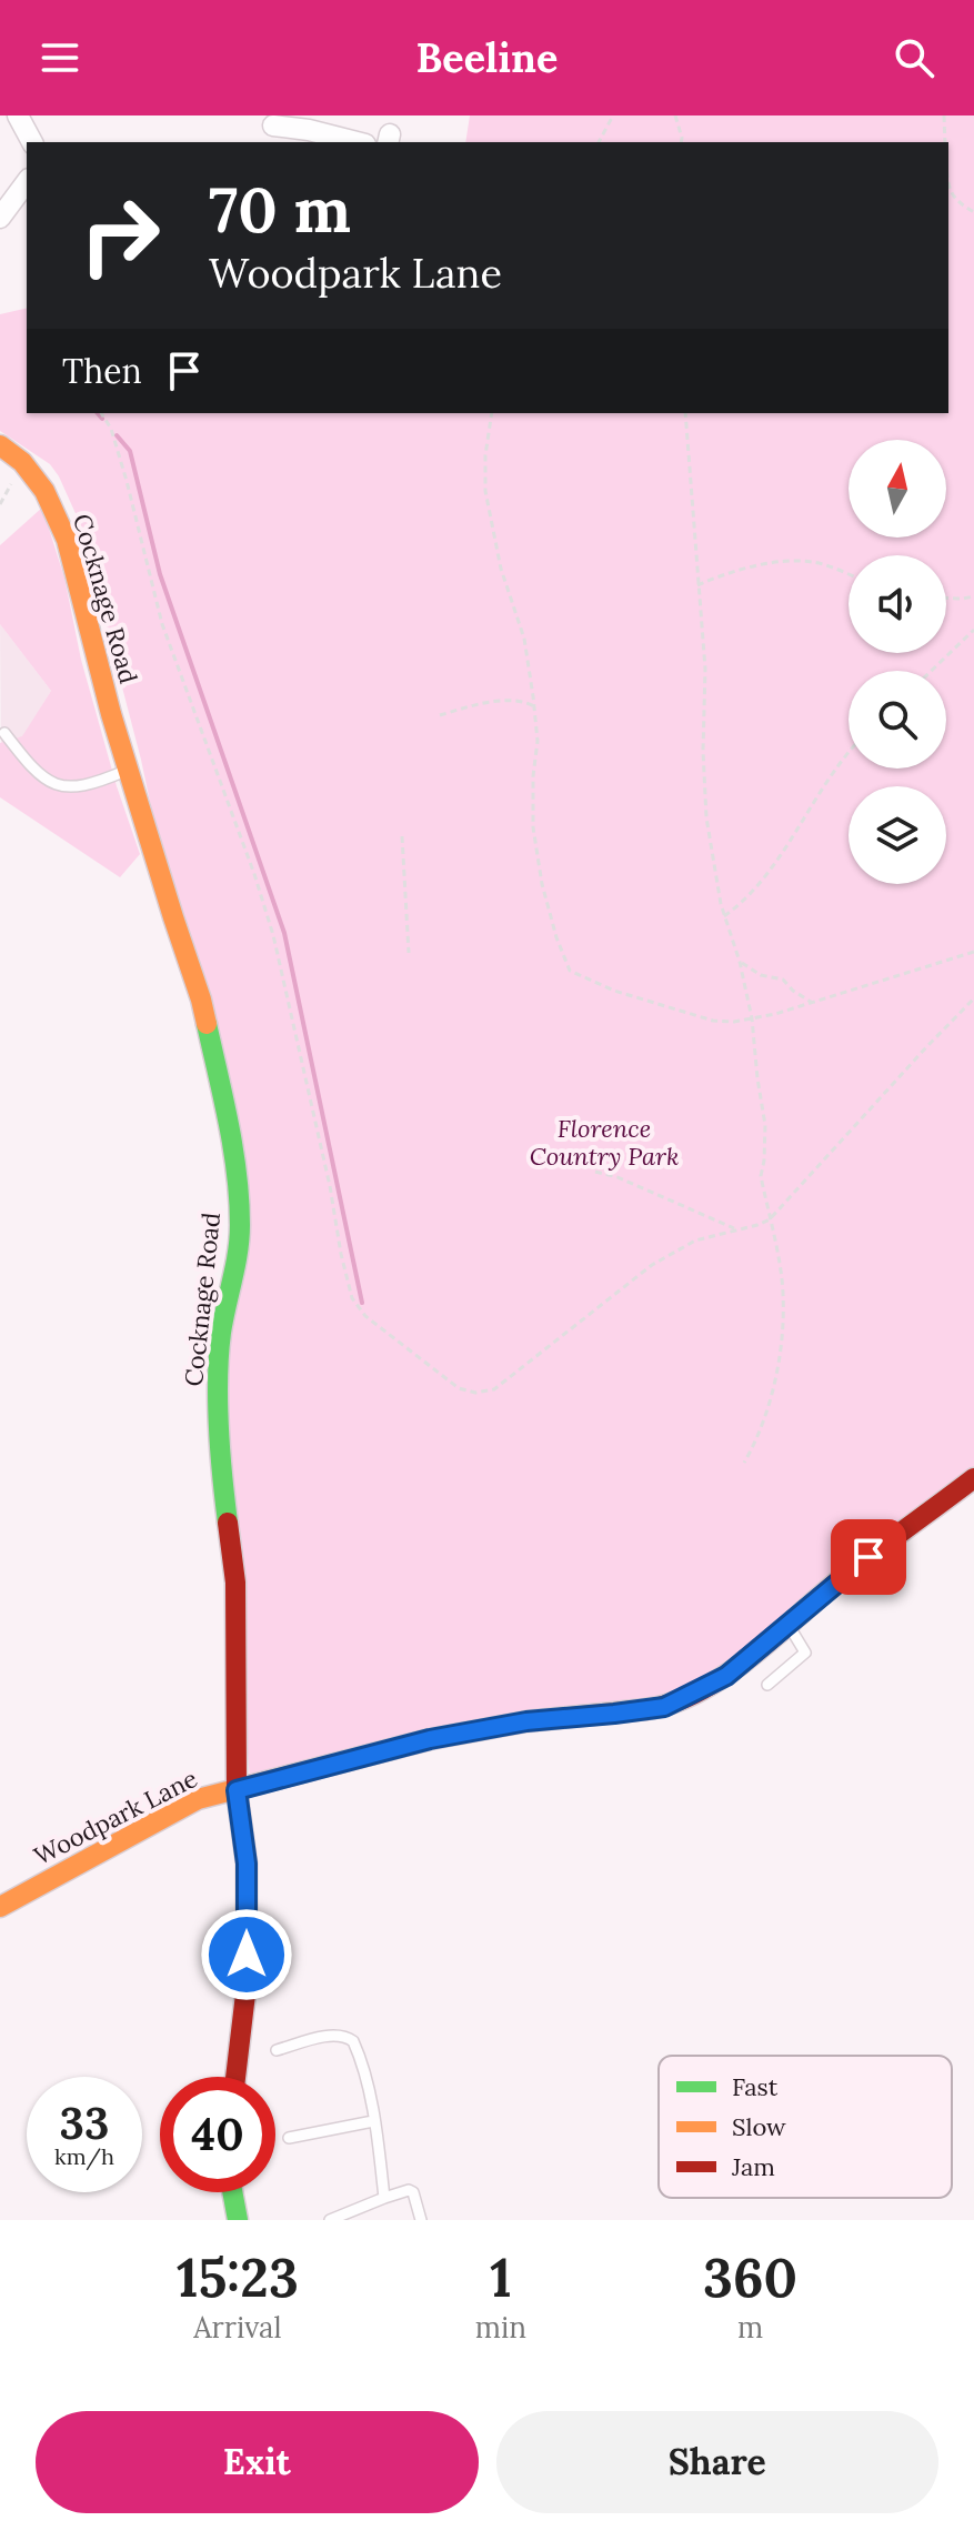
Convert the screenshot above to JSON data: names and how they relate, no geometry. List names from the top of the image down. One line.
{"streets":{"street":["Cocknage Road","Woodpark Lane"]},"crossings":[["Cocknage Road","Woodpark Lane"]],"parks":["Florence Country Park"],"legend":["Fast","Slow","Jam"],"north":"top","page":{"header":"Beeline","turn":["70 m","Woodpark Lane"],"then":"Then","speed":"33 km/h","limit":"40","eta":["15:23","Arrival","1","min","360","m"],"buttons":["Exit","Share"]}}
